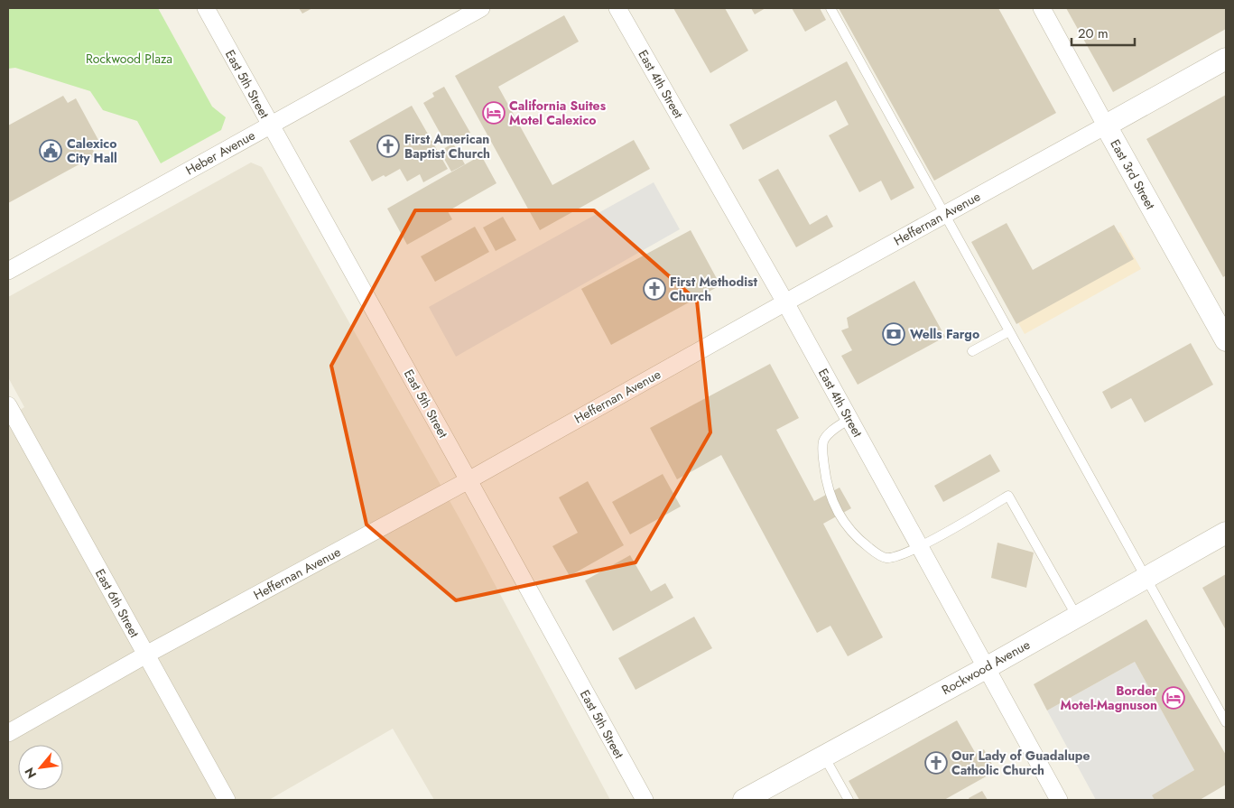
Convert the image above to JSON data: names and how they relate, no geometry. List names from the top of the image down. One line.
{"streets":{"street":["East 5th Street","East 4th Street","Heber Avenue","East 3rd Street","Heffernan Avenue","East 6th Street","Rockwood Avenue"]},"crossings":[["East 5th Street","Heber Avenue"],["East 5th Street","Heffernan Avenue"],["East 4th Street","Heffernan Avenue"],["East 4th Street","Rockwood Avenue"],["East 3rd Street","Heffernan Avenue"],["Heffernan Avenue","East 6th Street"]],"parks":["Rockwood Plaza"],"places":{"hotel":["California Suites Motel Calexico","Border Motel-Magnuson"],"church":["First American Baptist Church","First Methodist Church","Our Lady of Guadalupe Catholic Church"],"public building":["Calexico City Hall"],"bank":["Wells Fargo"]},"scale_bar":"20 m","north":"bottom left"}
